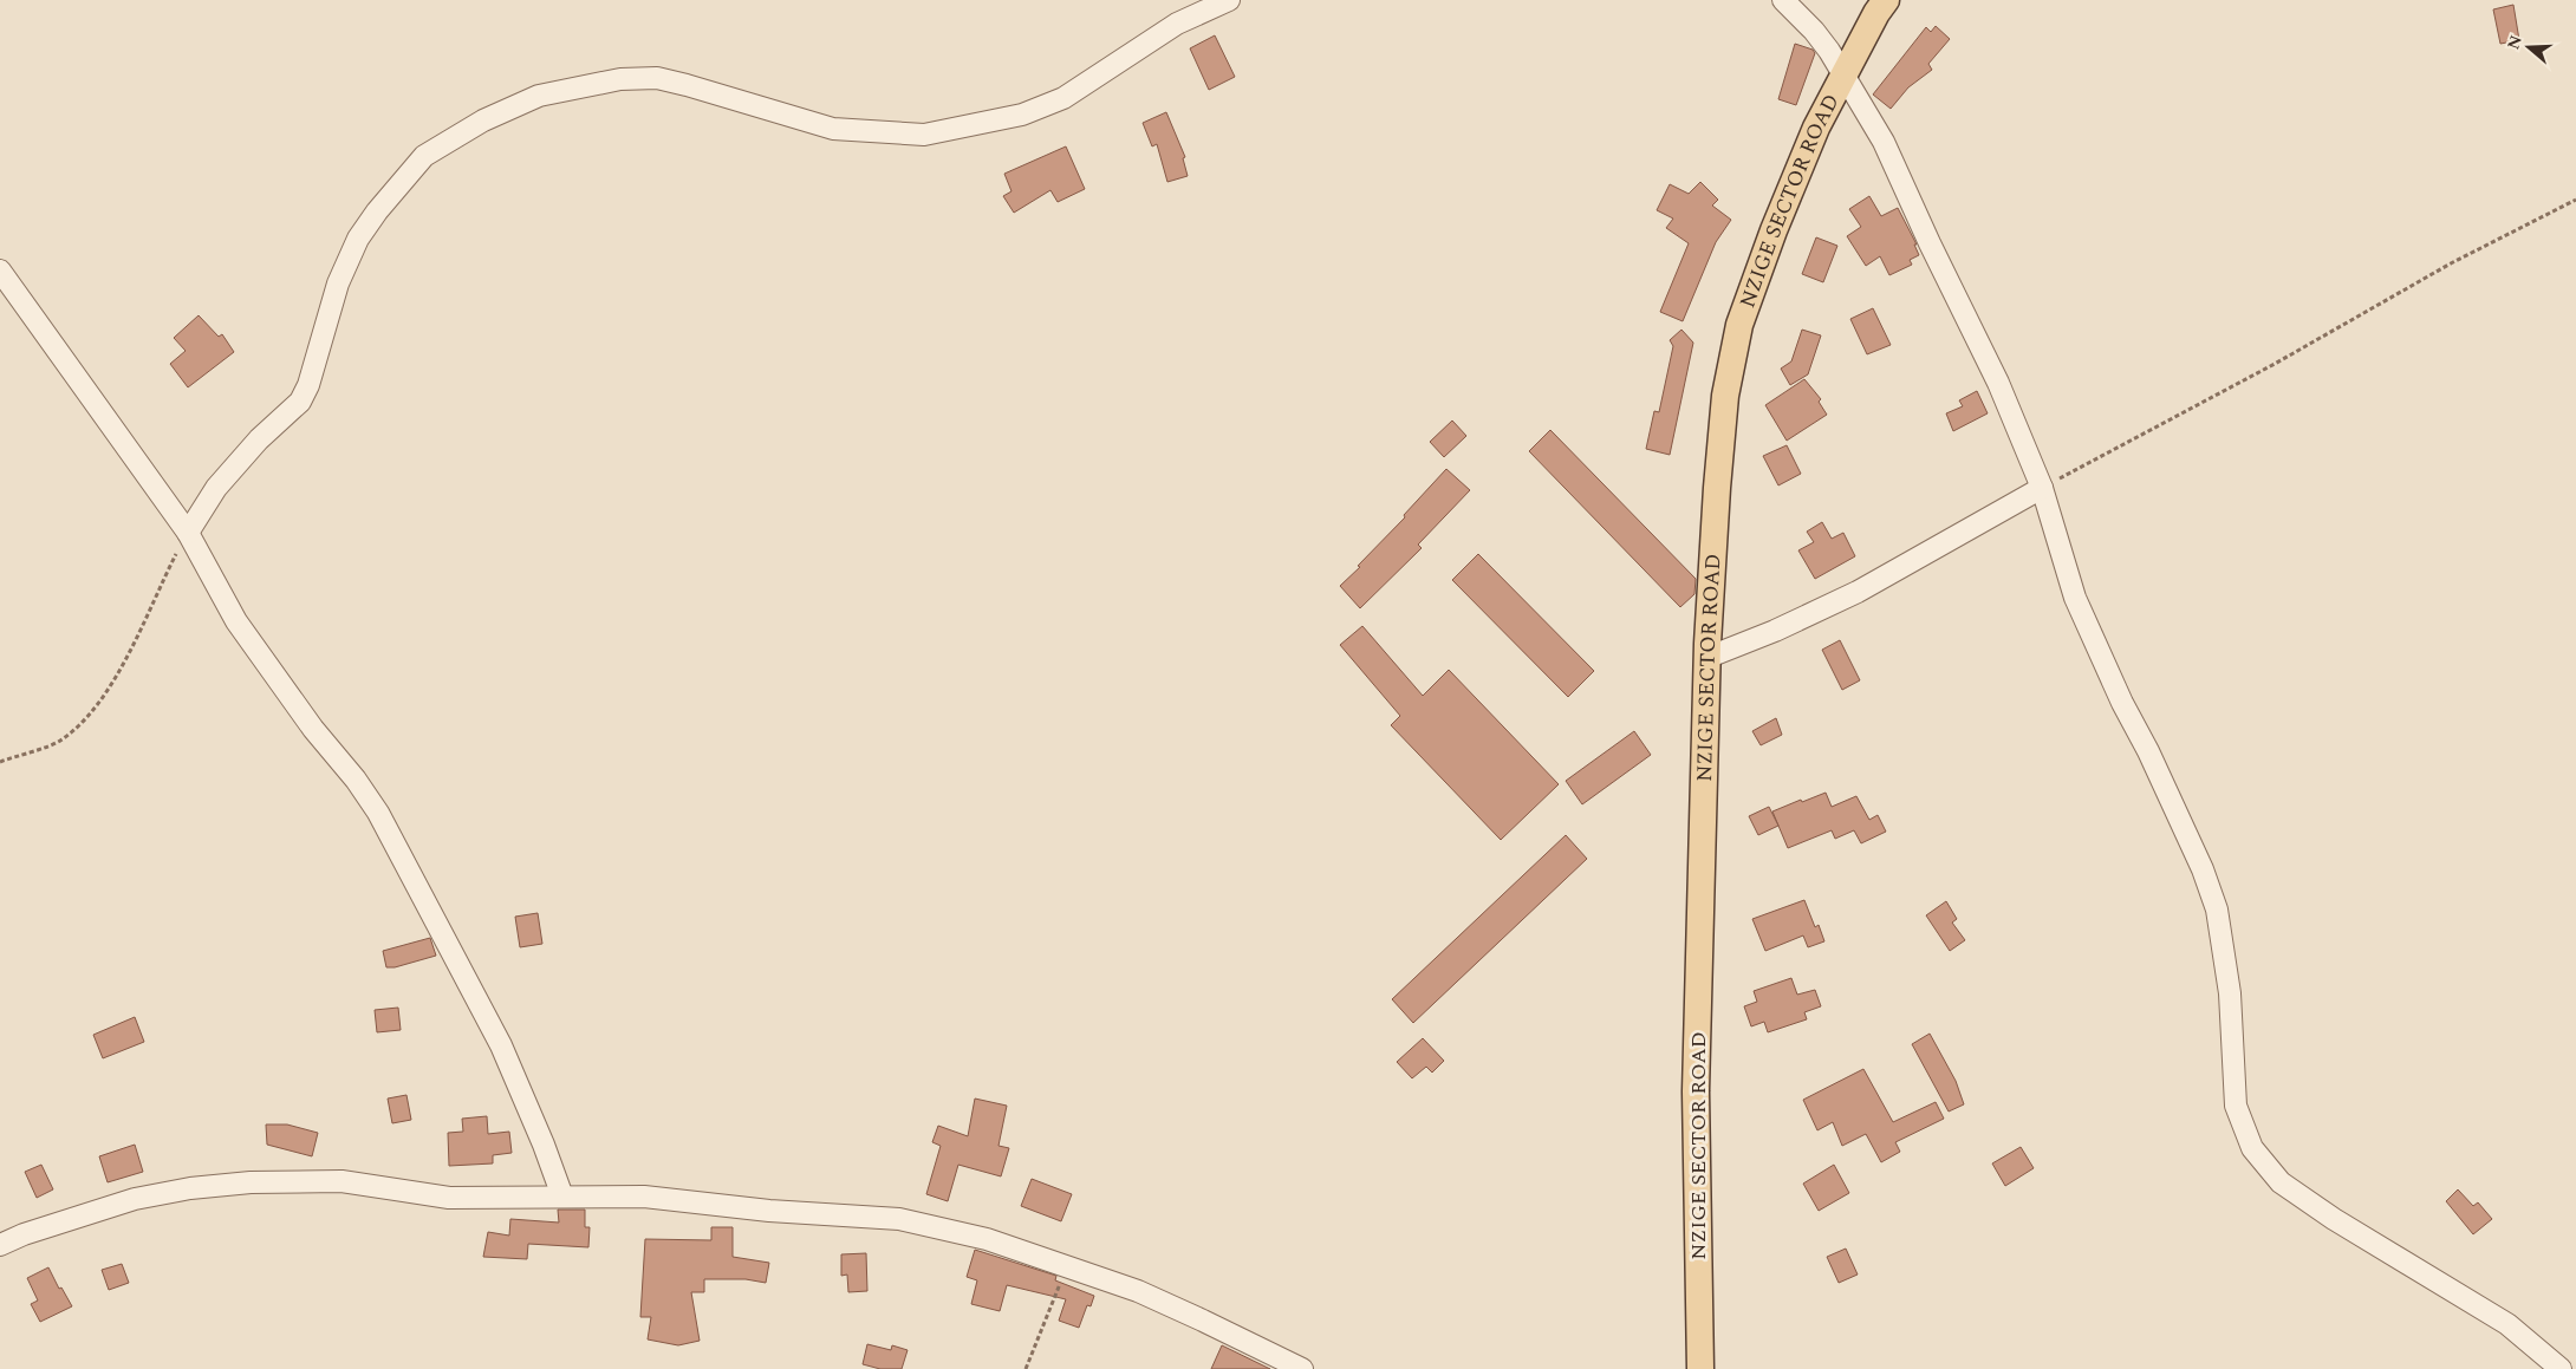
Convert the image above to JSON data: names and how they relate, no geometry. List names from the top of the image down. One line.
{"streets":{"main road":["NZIGE SECTOR ROAD"]},"north":"left"}
